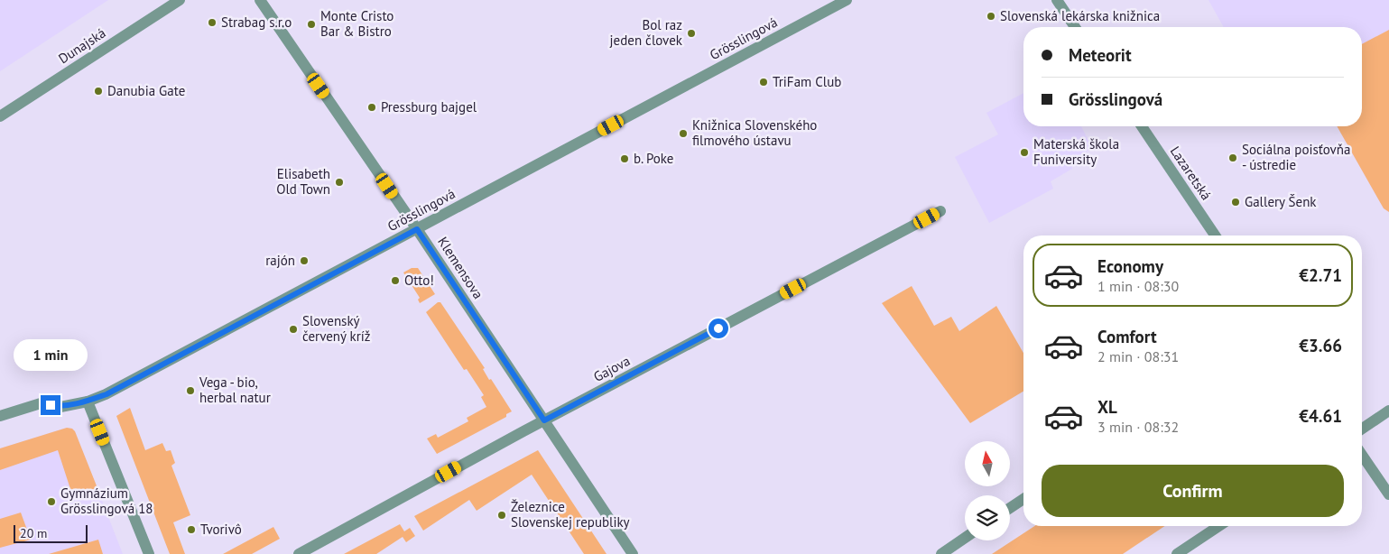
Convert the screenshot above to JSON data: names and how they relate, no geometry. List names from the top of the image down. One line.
{"streets":{"street":["Grösslingová","Dunajská","Lazaretská","Klemensova","Gajova"]},"crossings":[["Grösslingová","Klemensova"],["Klemensova","Gajova"]],"places":["Slovenská lekárska knižnica","Strabag s.r.o","Monte Cristo Bar & Bistro","Bol raz jeden človek","TriFam Club","Danubia Gate","Pressburg bajgel","Knižnica Slovenského filmového ústavu","Materská škola Funiversity","Sociálna poisťovňa - ústredie","b. Poke","Elisabeth Old Town","Gallery Šenk","rajón","Otto!","Slovenský červený kríž","Vega - bio, herbal natur","Gymnázium Grösslingová 18","Železnice Slovenskej republiky","Tvorivô"],"scale_bar":"20 m","north":"top","page":{"banner":["Meteorit","Grösslingová"],"list":[{"name":"Economy","note":"1 min · 08:30","value":"€2.71"},{"name":"Comfort","note":"2 min · 08:31","value":"€3.66"},{"name":"XL","note":"3 min · 08:32","value":"€4.61"}],"bubble":"1 min","buttons":"Confirm","scale":"20 m"}}
